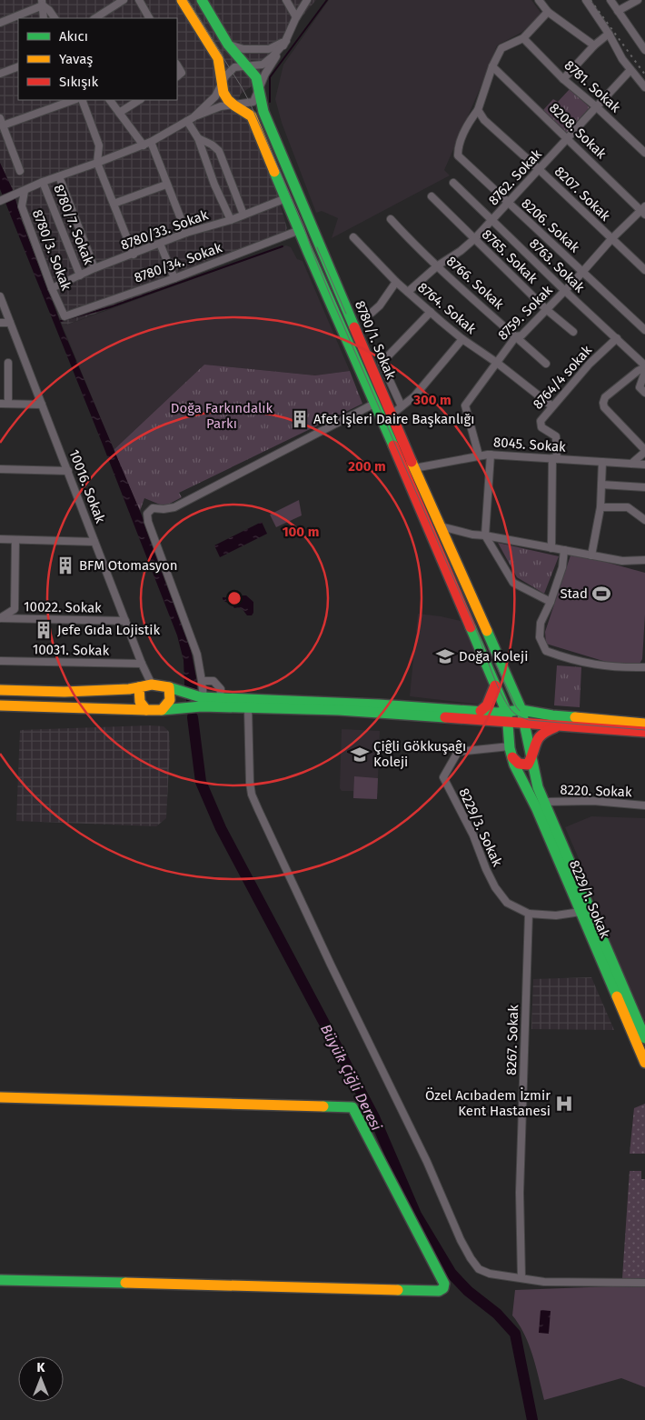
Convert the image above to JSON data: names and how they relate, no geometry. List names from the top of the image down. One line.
{"streets":{"street":["8781. Sokak","8208. Sokak","8762. Sokak","8207. Sokak","8780/7. Sokak","8206. Sokak","8780/33. Sokak","8780/3. Sokak","8765. Sokak","8780/34. Sokak","8763. Sokak","8766. Sokak","8764. Sokak","8759. Sokak","8780/1. Sokak","8764/4 sokak","8045. Sokak","10016. Sokak","10022. Sokak","10031. Sokak","8220. Sokak","8229/3. Sokak","8229/1. Sokak","8267. Sokak"]},"crossings":[["8781. Sokak","8762. Sokak"],["8208. Sokak","8762. Sokak"],["8208. Sokak","8759. Sokak"],["8762. Sokak","8207. Sokak"],["8762. Sokak","8206. Sokak"],["8762. Sokak","8765. Sokak"],["8762. Sokak","8763. Sokak"],["8762. Sokak","8766. Sokak"],["8762. Sokak","8764. Sokak"],["8207. Sokak","8206. Sokak"],["8207. Sokak","8759. Sokak"],["8780/7. Sokak","8780/33. Sokak"],["8206. Sokak","8759. Sokak"],["8780/33. Sokak","8780/3. Sokak"],["8780/3. Sokak","8780/34. Sokak"],["8765. Sokak","8759. Sokak"],["8763. Sokak","8759. Sokak"],["8763. Sokak","8764/4 sokak"],["8766. Sokak","8759. Sokak"],["8764. Sokak","8759. Sokak"],["8764. Sokak","8764/4 sokak"],["8759. Sokak","8045. Sokak"],["8780/1. Sokak","8045. Sokak"],["8780/1. Sokak","8229/1. Sokak"],["8764/4 sokak","8045. Sokak"],["10016. Sokak","10022. Sokak"],["10016. Sokak","10031. Sokak"],["8220. Sokak","8229/1. Sokak"],["8229/3. Sokak","8229/1. Sokak"],["8229/3. Sokak","8267. Sokak"]],"water":["Büyük Çiğli Deresi"],"parks":["Doğa Farkındalık Parkı"],"places":{"building":["Afet İşleri Daire Başkanlığı","BFM Otomasyon","Jefe Gıda Lojistik"],"sports":["Stad"],"school or university":["Doğa Koleji","Çiĝli Gökkuşaĝı Koleji"],"hospital":["Özel Acıbadem İzmir Kent Hastanesi"]},"legend":["Akıcı","Yavaş","Sıkışık"],"north":"top","rings":["300 m","200 m","100 m"]}
